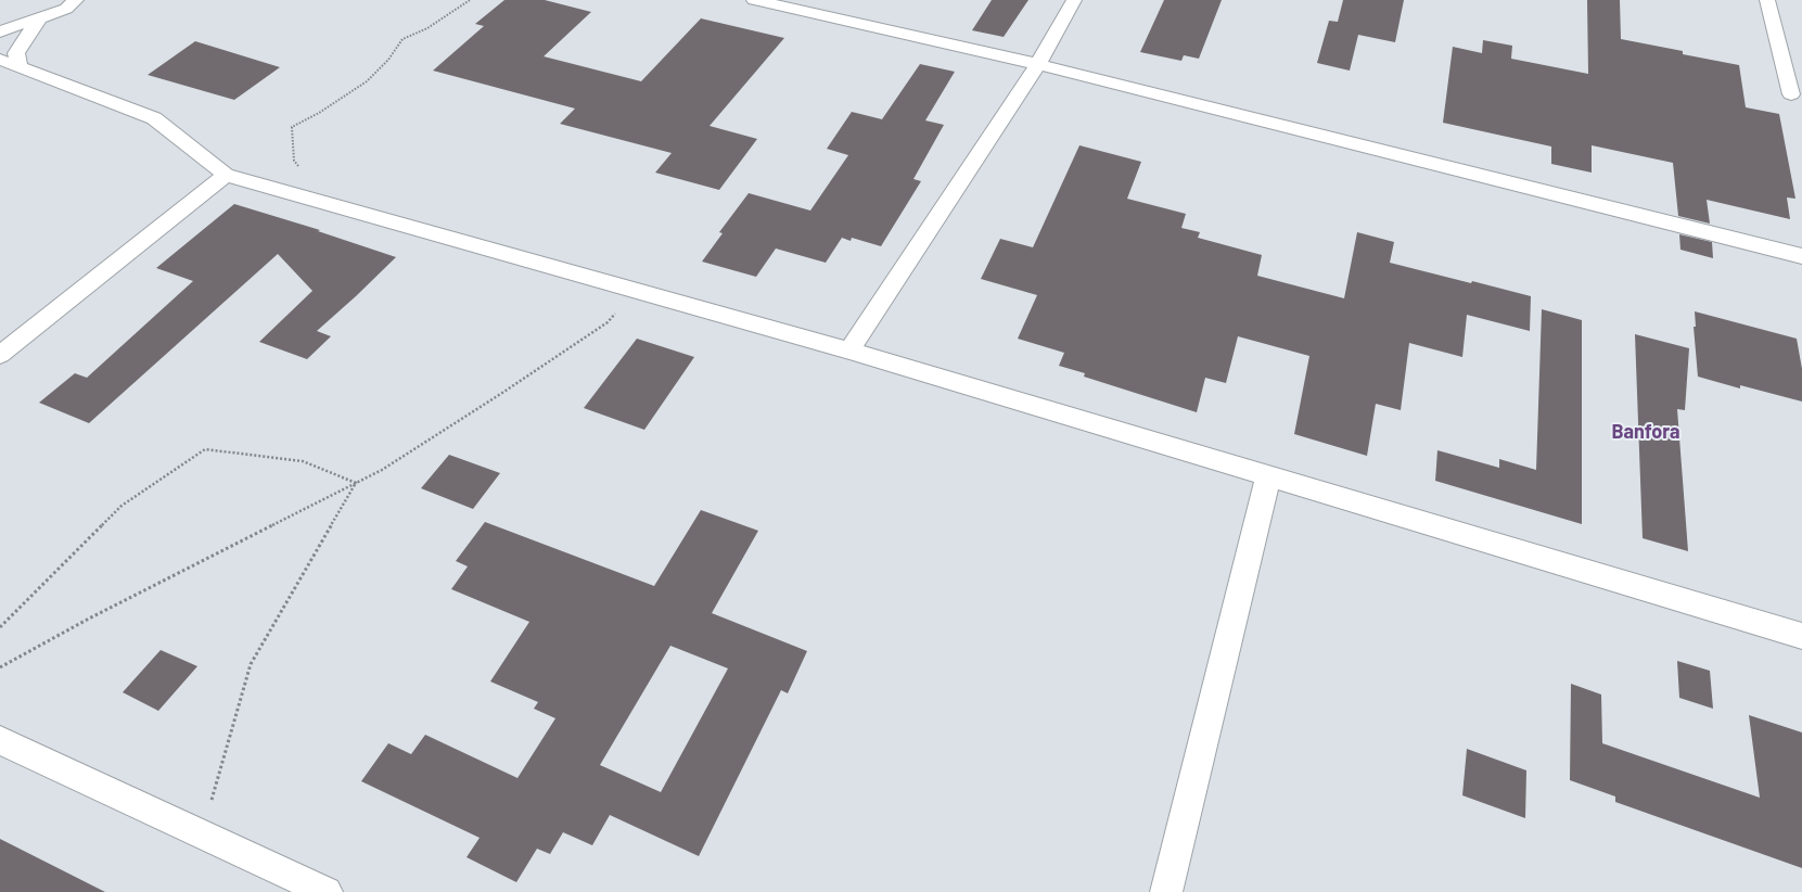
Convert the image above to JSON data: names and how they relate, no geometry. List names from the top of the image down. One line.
{"districts":["Banfora"]}
